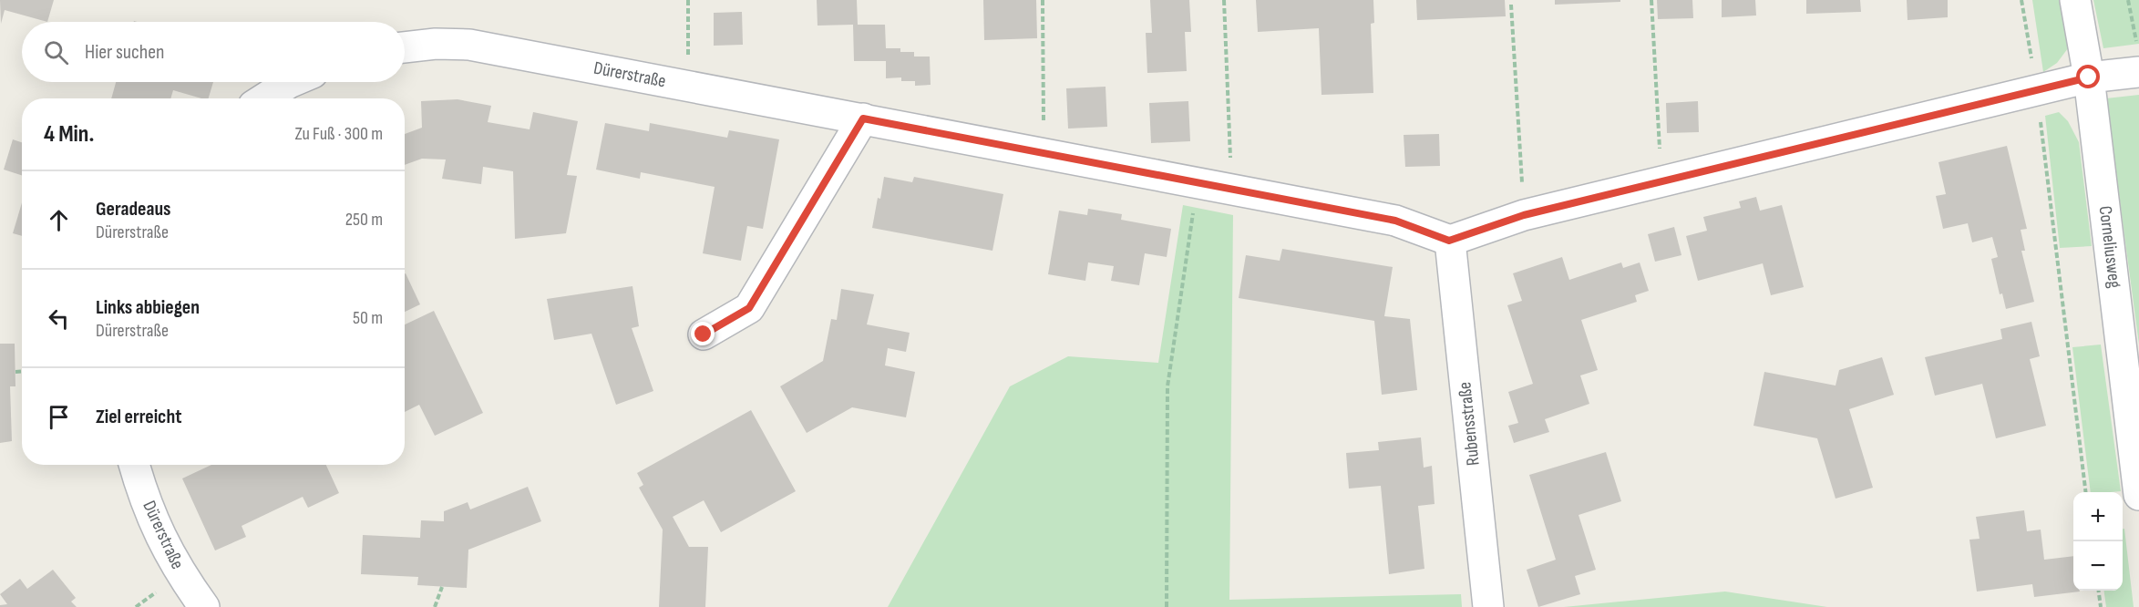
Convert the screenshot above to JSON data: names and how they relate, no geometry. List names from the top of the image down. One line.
{"streets":{"street":["Dürerstraße","Corneliusweg","Rubensstraße"]},"crossings":[["Dürerstraße","Rubensstraße"]],"page":{"search":"Hier suchen","heading":["4 Min.","Zu Fuß · 300 m"],"list":[["Geradeaus","Dürerstraße","250 m"],["Links abbiegen","Dürerstraße","50 m"],"Ziel erreicht"],"map_buttons":["+","−"]}}
